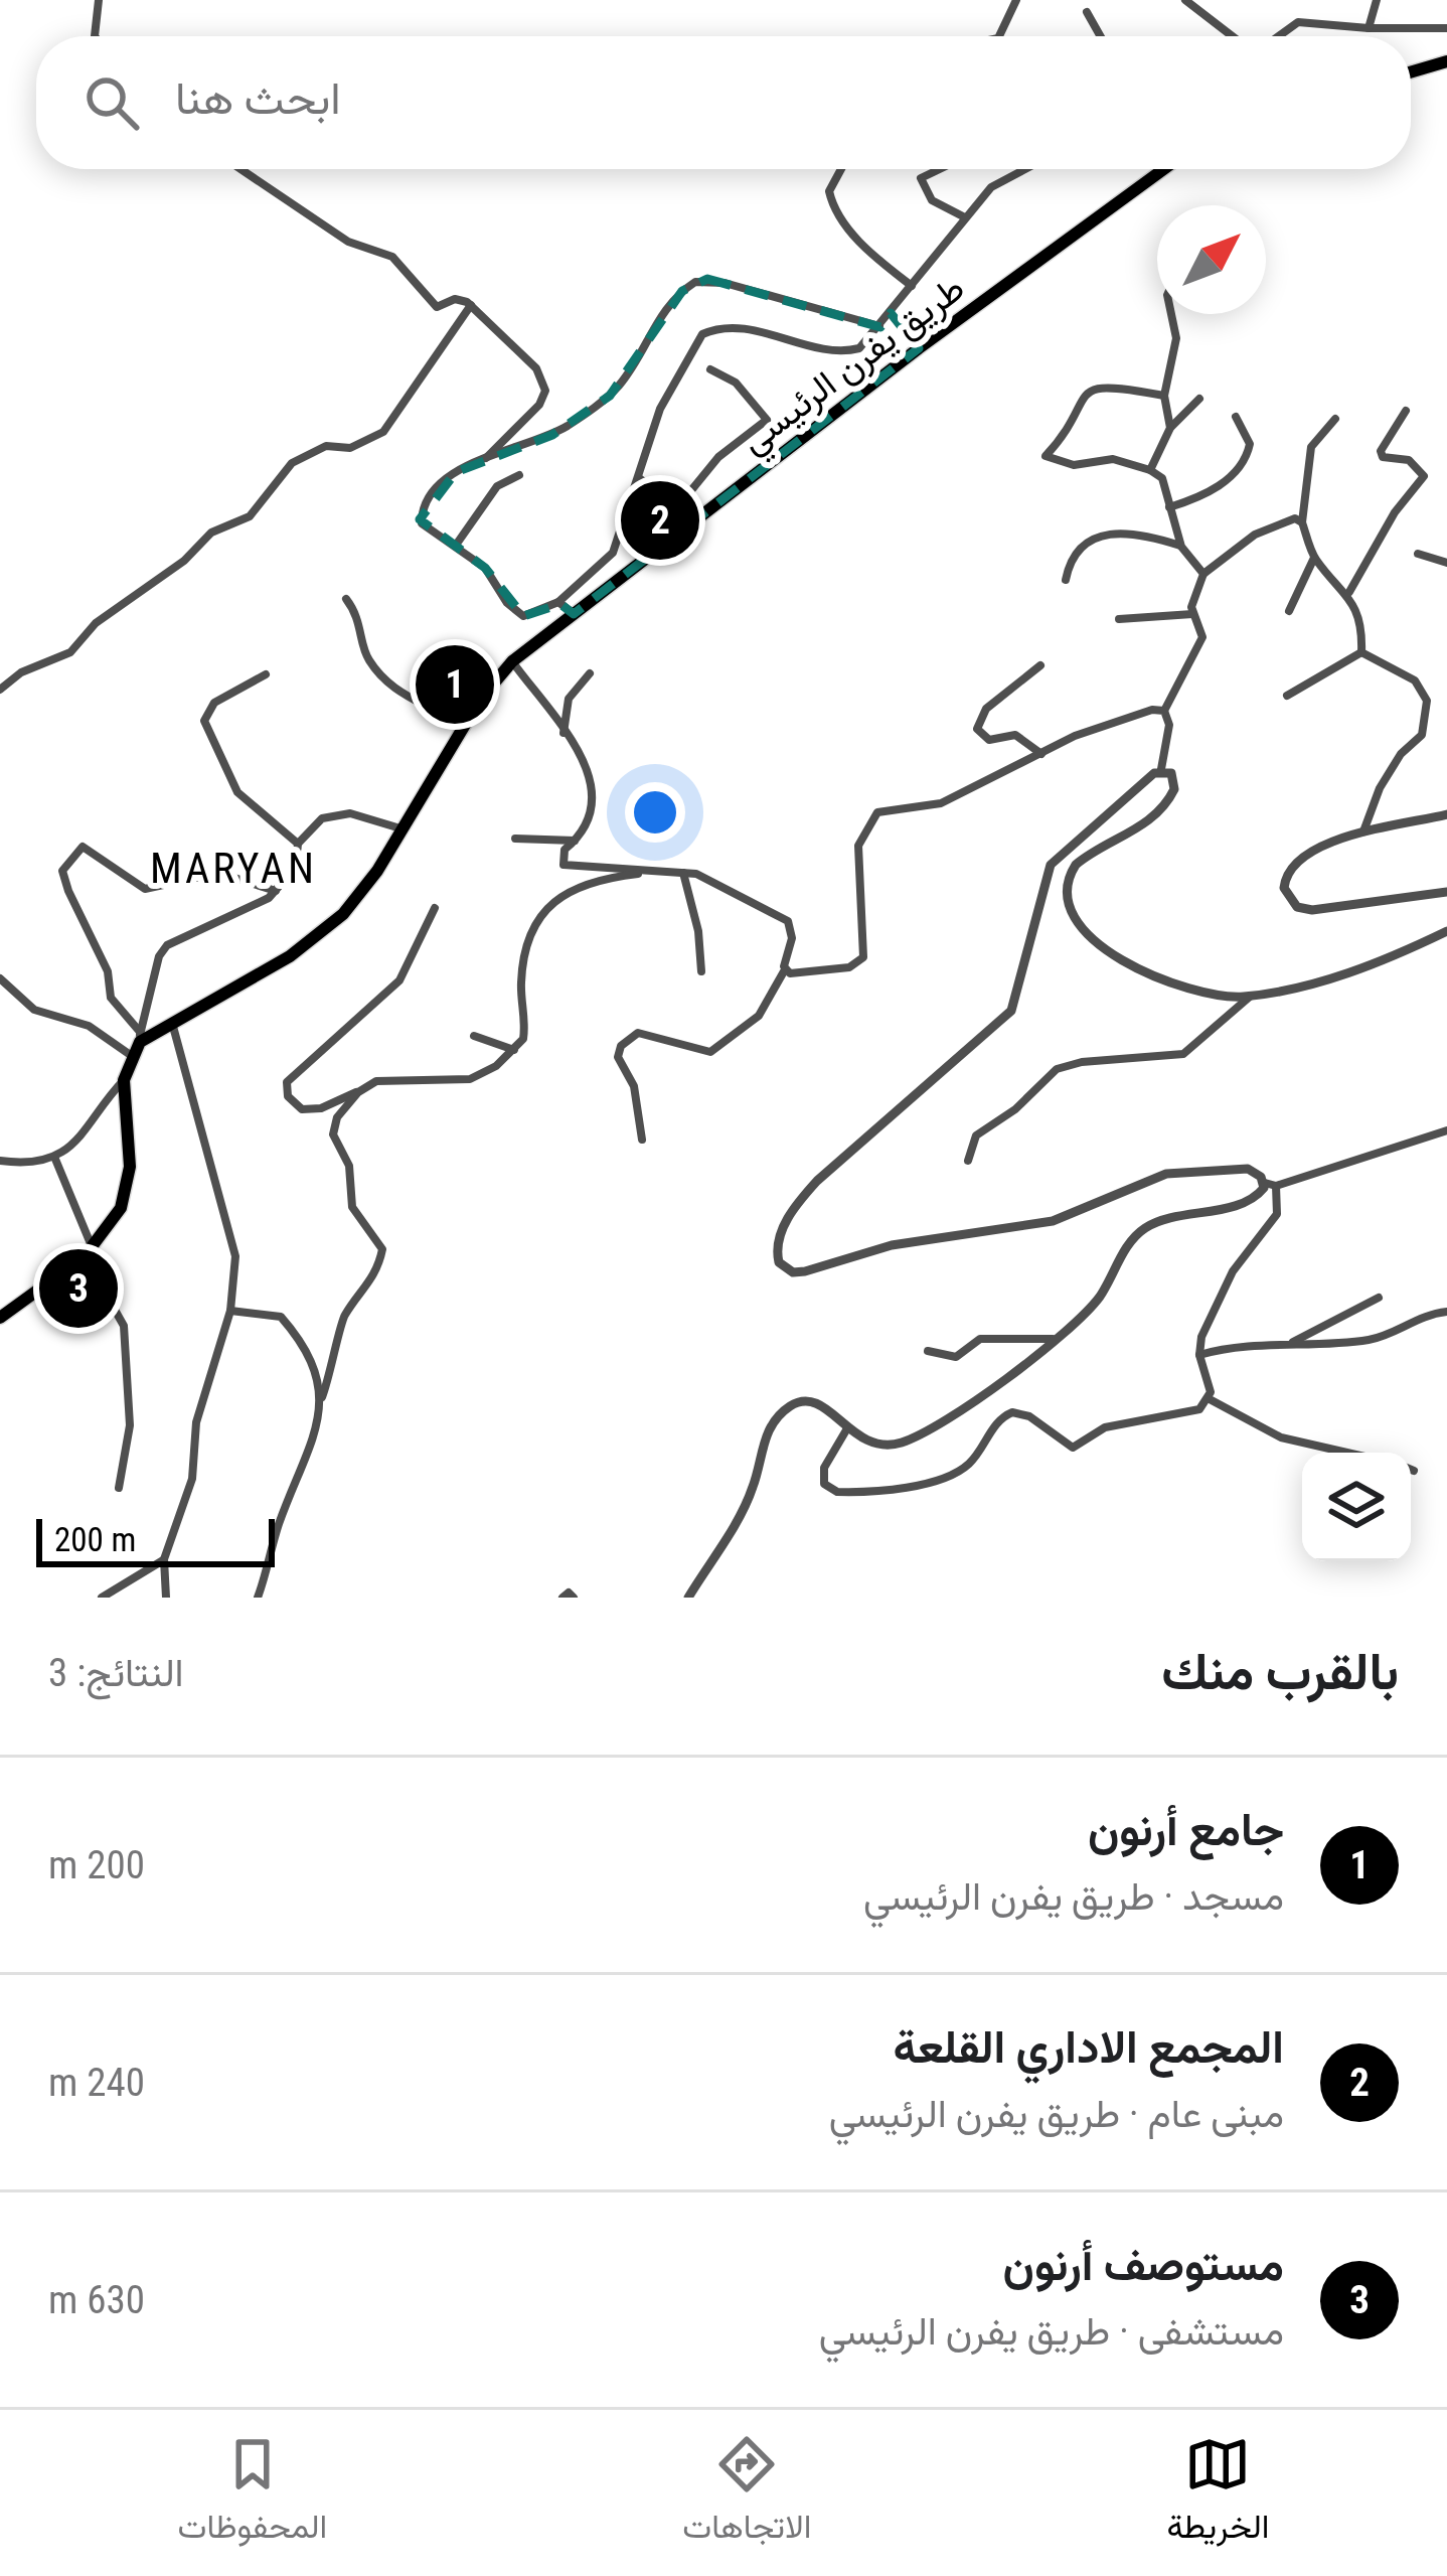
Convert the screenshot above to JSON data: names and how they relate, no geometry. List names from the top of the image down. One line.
{"streets":{"main road":["طريق يفرن الرئيسي"]},"districts":["MARYAN"],"scale_bar":"200 m","north":"top right","page":{"search":"ابحث هنا","pins":["2","1","3"],"scale":"200 m","heading":["بالقرب منك","النتائج: 3"],"list":[{"mark":"1","name":"جامع أرنون","note":"مسجد · طريق يفرن الرئيسي","value":"200 m"},{"mark":"2","name":"المجمع الاداري القلعة","note":"مبنى عام · طريق يفرن الرئيسي","value":"240 m"},{"mark":"3","name":"مستوصف أرنون","note":"مستشفى · طريق يفرن الرئيسي","value":"630 m"}],"nav":["الخريطة","الاتجاهات","المحفوظات"]}}
